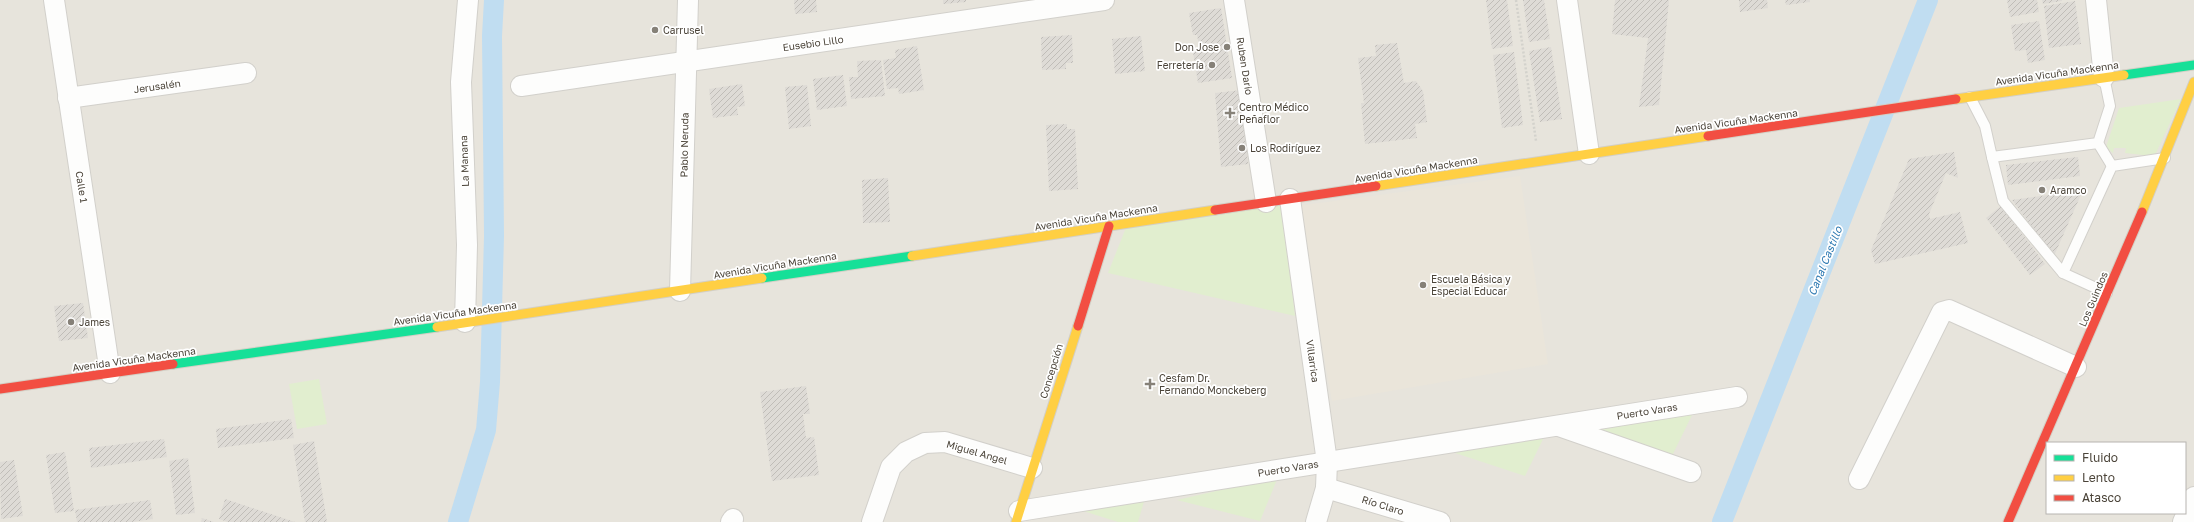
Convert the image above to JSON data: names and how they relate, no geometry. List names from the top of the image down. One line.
{"streets":{"main road":["Avenida Vicuña Mackenna","Los Guindos","Concepción"],"street":["Eusebio Lillo","Ruben Dario","Jerusalén","Pablo Neruda","La Manana","Calle 1","Villarrica","Puerto Varas","Miguel Angel","Río Claro"]},"crossings":[["Eusebio Lillo","Pablo Neruda"],["Ruben Dario","Avenida Vicuña Mackenna"],["Avenida Vicuña Mackenna","Pablo Neruda"],["Avenida Vicuña Mackenna","La Manana"],["Avenida Vicuña Mackenna","Calle 1"],["Avenida Vicuña Mackenna","Villarrica"],["Avenida Vicuña Mackenna","Concepción"],["Jerusalén","Calle 1"],["Villarrica","Puerto Varas"],["Villarrica","Río Claro"],["Concepción","Puerto Varas"],["Concepción","Miguel Angel"]],"water":["Canal Castillo"],"places":{"other":["Carrusel","Don Jose","Ferretería","Los Rodiríguez","Aramco","Escuela Básica y Especial Educar","James"],"health":["Centro Médico Peñaflor","Cesfam Dr. Fernando Monckeberg"]},"legend":["Fluido","Lento","Atasco"]}
